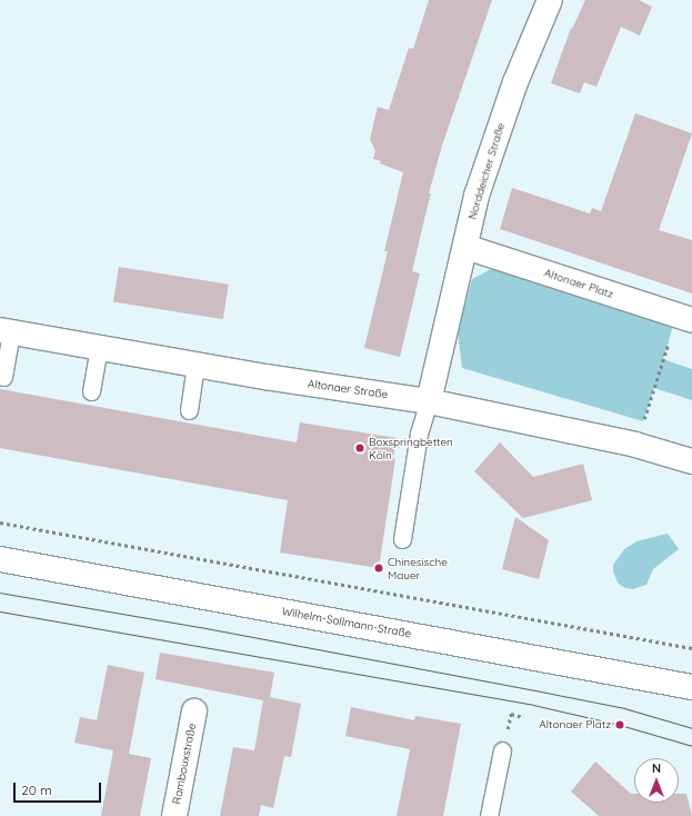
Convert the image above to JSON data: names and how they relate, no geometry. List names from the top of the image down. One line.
{"streets":{"street":["Norddeicher Straße","Altonaer Platz","Altonaer Straße","Wilhelm-Sollmann-Straße","Rambouxstraße"]},"crossings":[["Norddeicher Straße","Altonaer Platz"],["Norddeicher Straße","Altonaer Straße"]],"places":["Boxspringbetten Köln","Chinesische Mauer","Altonaer Platz"],"scale_bar":"20 m","north":"top"}
